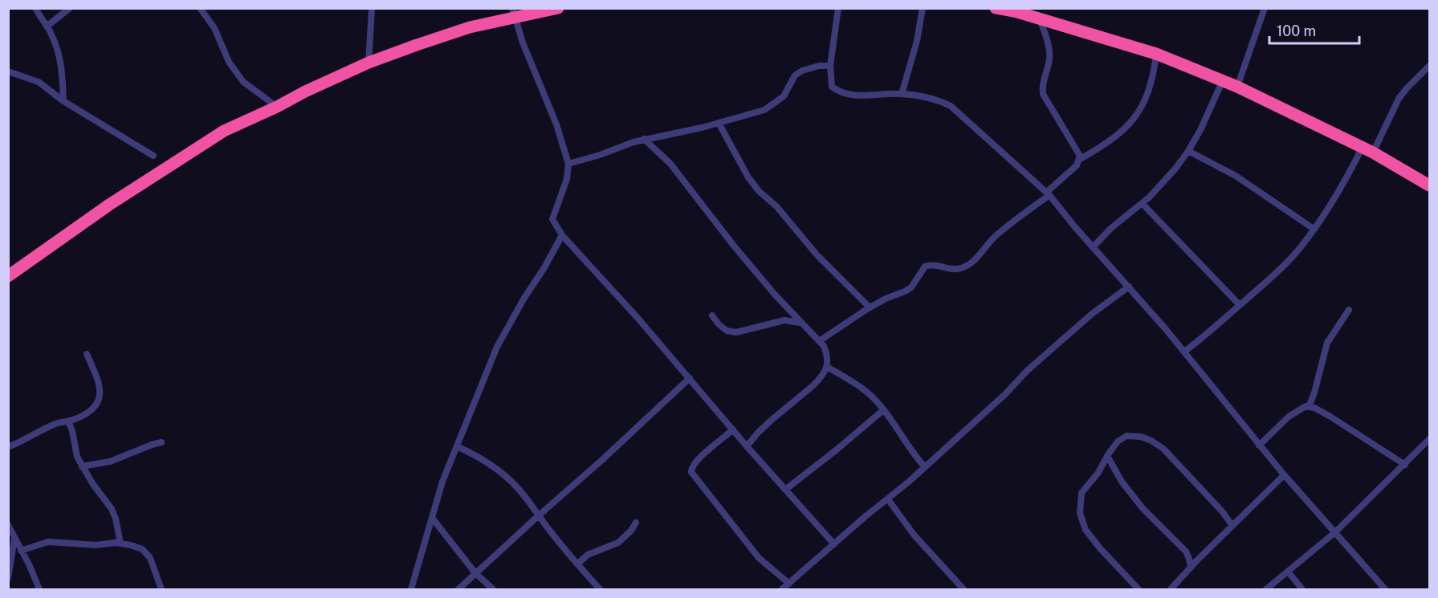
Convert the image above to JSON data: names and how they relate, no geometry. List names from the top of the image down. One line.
{"scale_bar":"100 m"}
